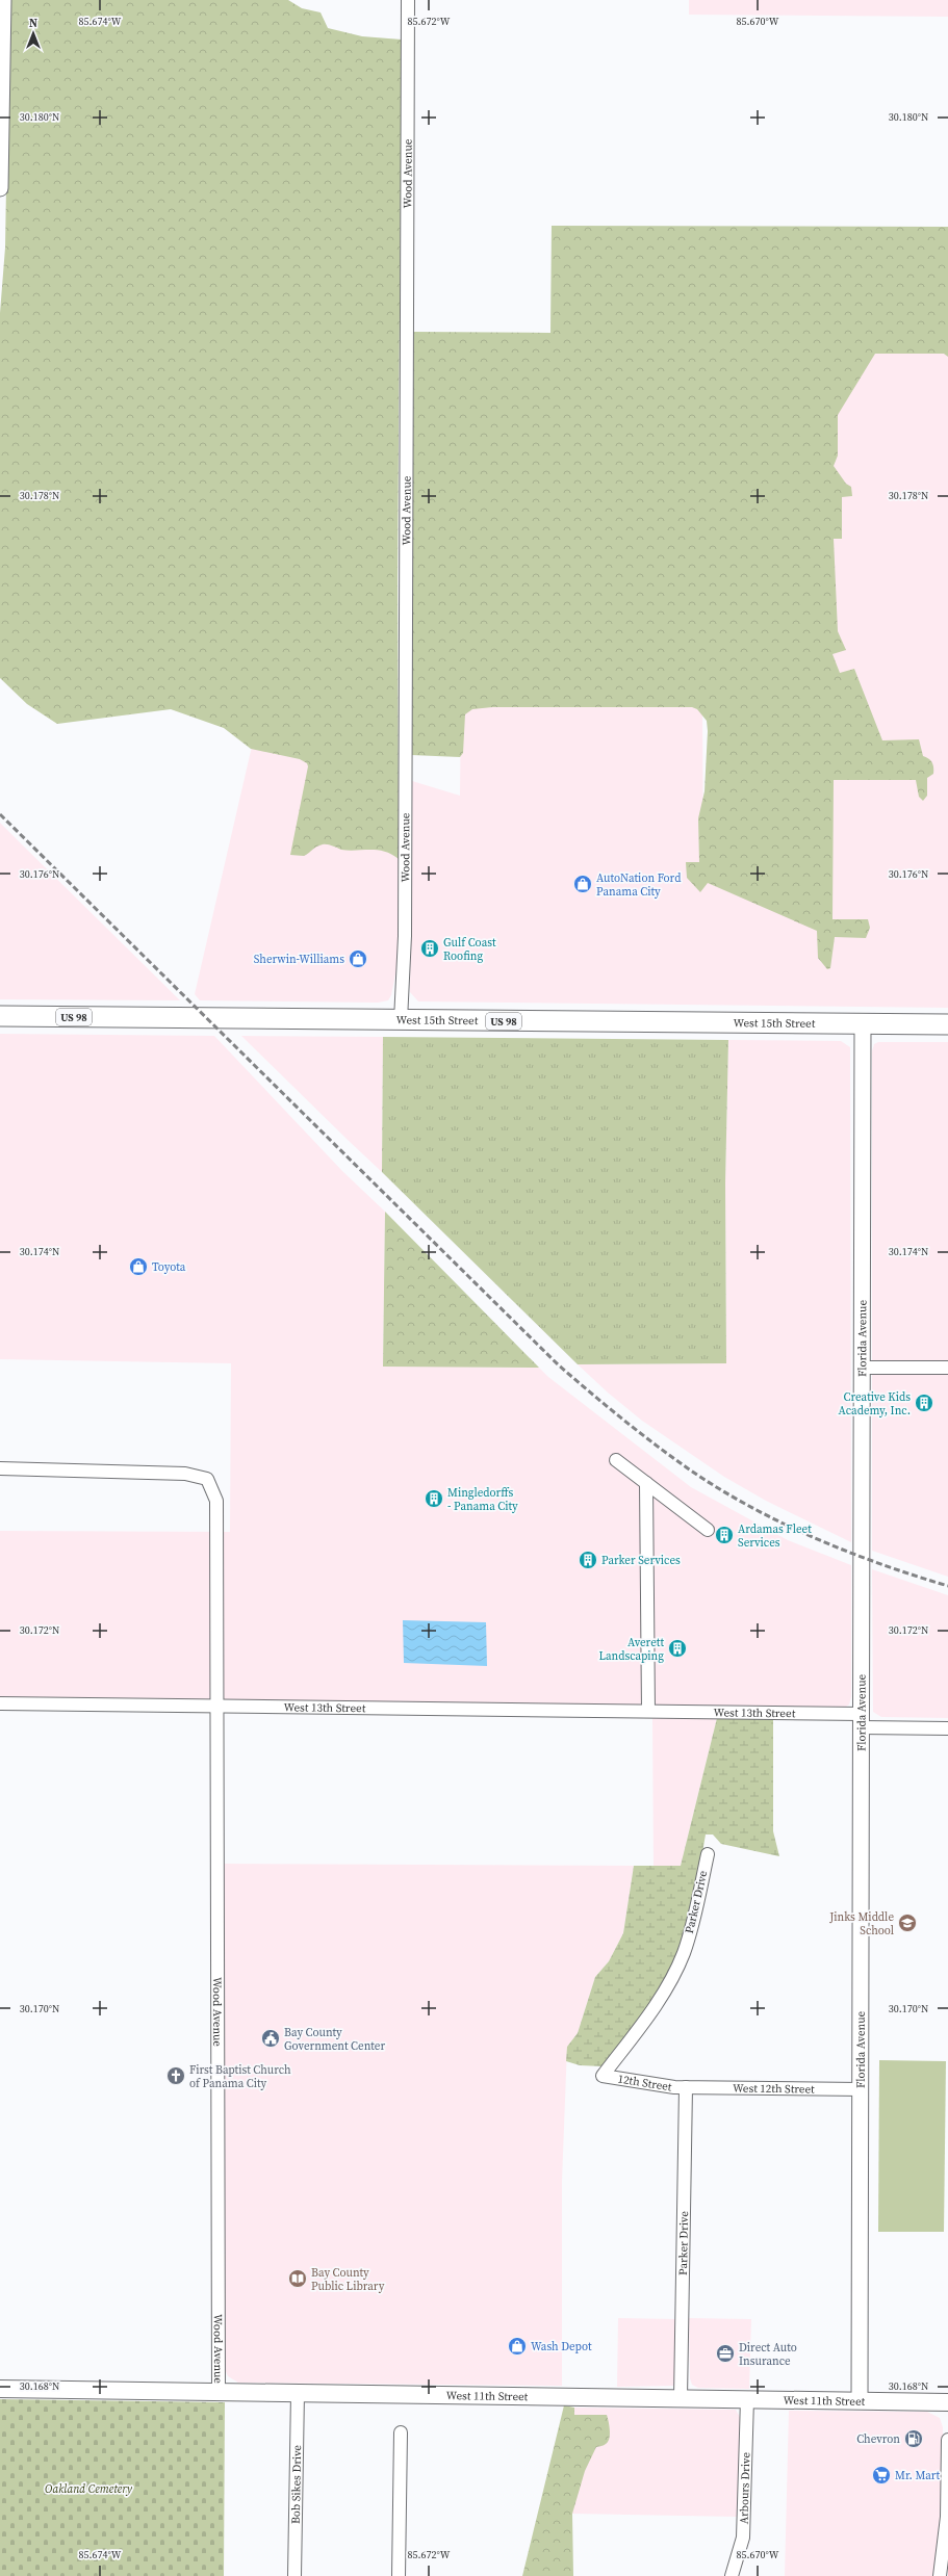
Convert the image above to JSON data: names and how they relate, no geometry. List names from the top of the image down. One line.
{"streets":{"highway":["US 98","West 15th Street"],"main road":["West 11th Street"],"street":["Wood Avenue","Florida Avenue","West 13th Street","Parker Drive","12th Street","West 12th Street","Bob Sikes Drive","Arbours Drive"]},"crossings":[["Wood Avenue","West 15th Street"],["Wood Avenue","West 13th Street"],["Wood Avenue","West 11th Street"],["West 15th Street","Florida Avenue"],["Florida Avenue","West 13th Street"],["Florida Avenue","West 12th Street"],["Florida Avenue","West 11th Street"],["Parker Drive","12th Street"],["Parker Drive","West 12th Street"],["Parker Drive","West 11th Street"],["12th Street","West 12th Street"],["West 11th Street","Bob Sikes Drive"],["West 11th Street","Arbours Drive"]],"parks":["Oakland Cemetery"],"places":{"shop":["AutoNation Ford Panama City","Sherwin-Williams","Toyota","Wash Depot"],"building":["Gulf Coast Roofing","Creative Kids Academy, Inc.","Mingledorffs - Panama City","Ardamas Fleet Services","Parker Services","Averett Landscaping"],"school or university":["Jinks Middle School"],"public building":["Bay County Government Center"],"church":["First Baptist Church of Panama City"],"library":["Bay County Public Library"],"office":["Direct Auto Insurance"],"fuel station":["Chevron"],"supermarket":["Mr. Mart"]},"north":"top","coordinates":["85.674°W","85.672°W","85.670°W","30.180°N","30.178°N","30.176°N","30.174°N","30.172°N","30.170°N","30.168°N"]}
